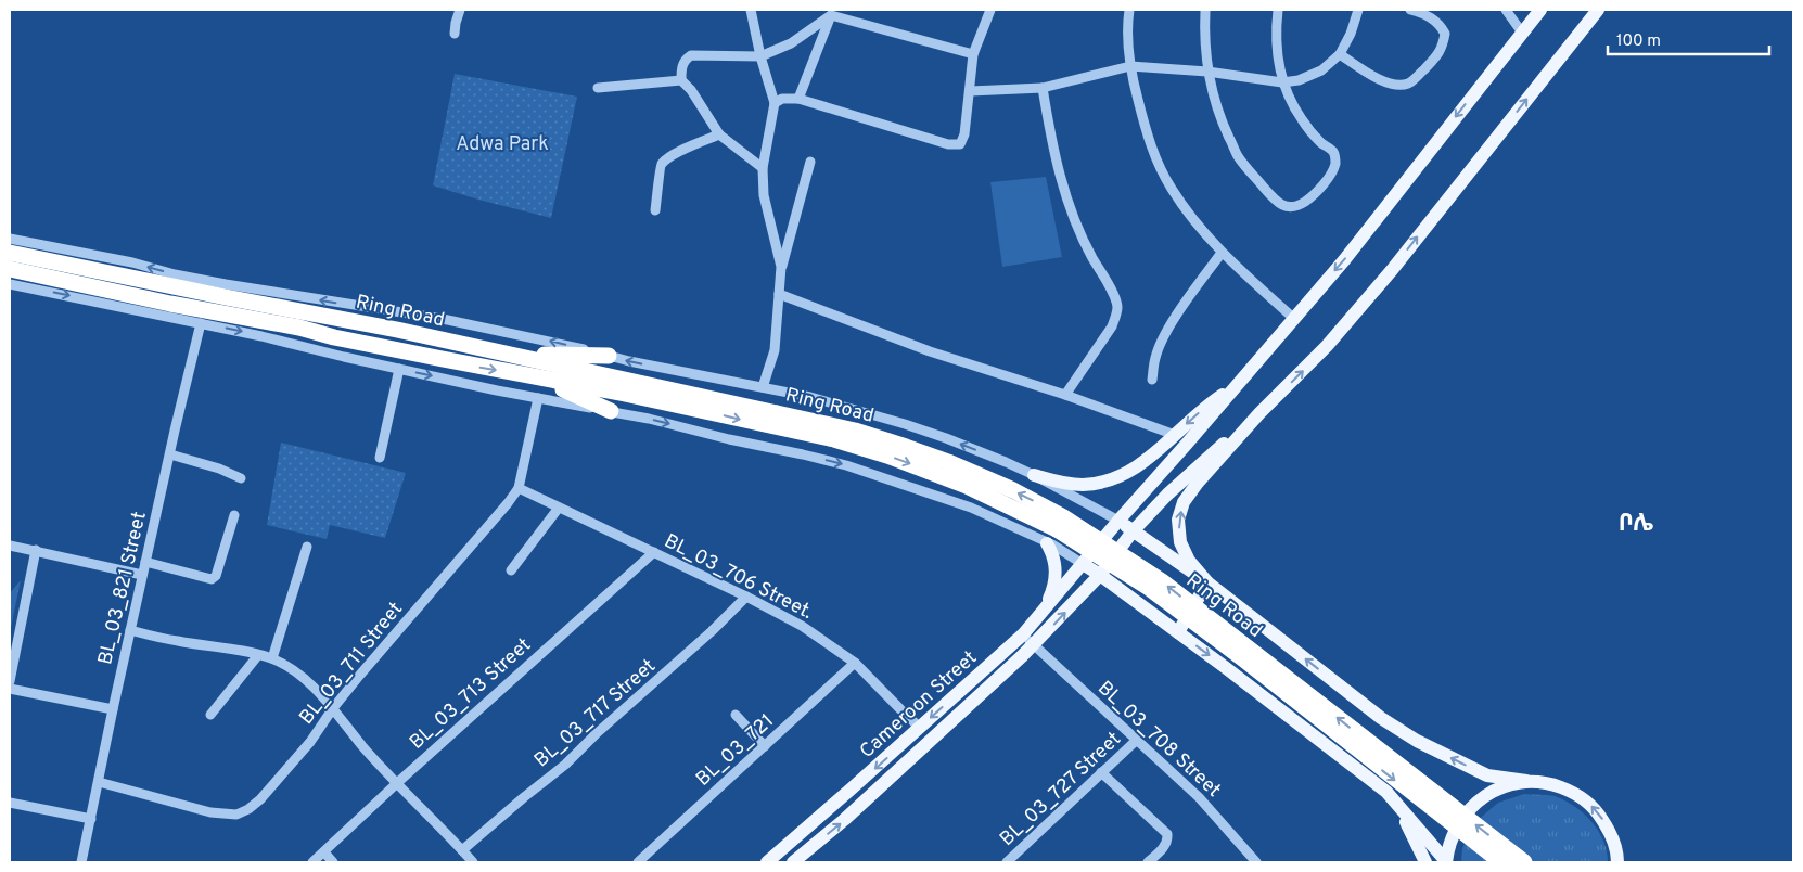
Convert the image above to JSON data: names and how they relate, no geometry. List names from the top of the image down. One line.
{"streets":{"highway":["Ring Road"],"main road":["Cameroon Street"],"street":["BL_03_706 Street.","BL_03_821 Street","BL_03_711 Street","BL_03_713 Street","BL_03_717 Street","BL_03_708 Street","BL_03_721","BL_03_727 Street"]},"crossings":[["Ring Road","Cameroon Street"],["BL_03_706 Street.","BL_03_711 Street"],["BL_03_706 Street.","BL_03_713 Street"],["BL_03_706 Street.","Cameroon Street"],["BL_03_706 Street.","BL_03_717 Street"],["BL_03_706 Street.","BL_03_721"],["BL_03_821 Street","BL_03_711 Street"],["Cameroon Street","BL_03_708 Street"],["BL_03_708 Street","BL_03_727 Street"]],"districts":["ቦሌ"],"parks":["Adwa Park"],"scale_bar":"100 m"}
